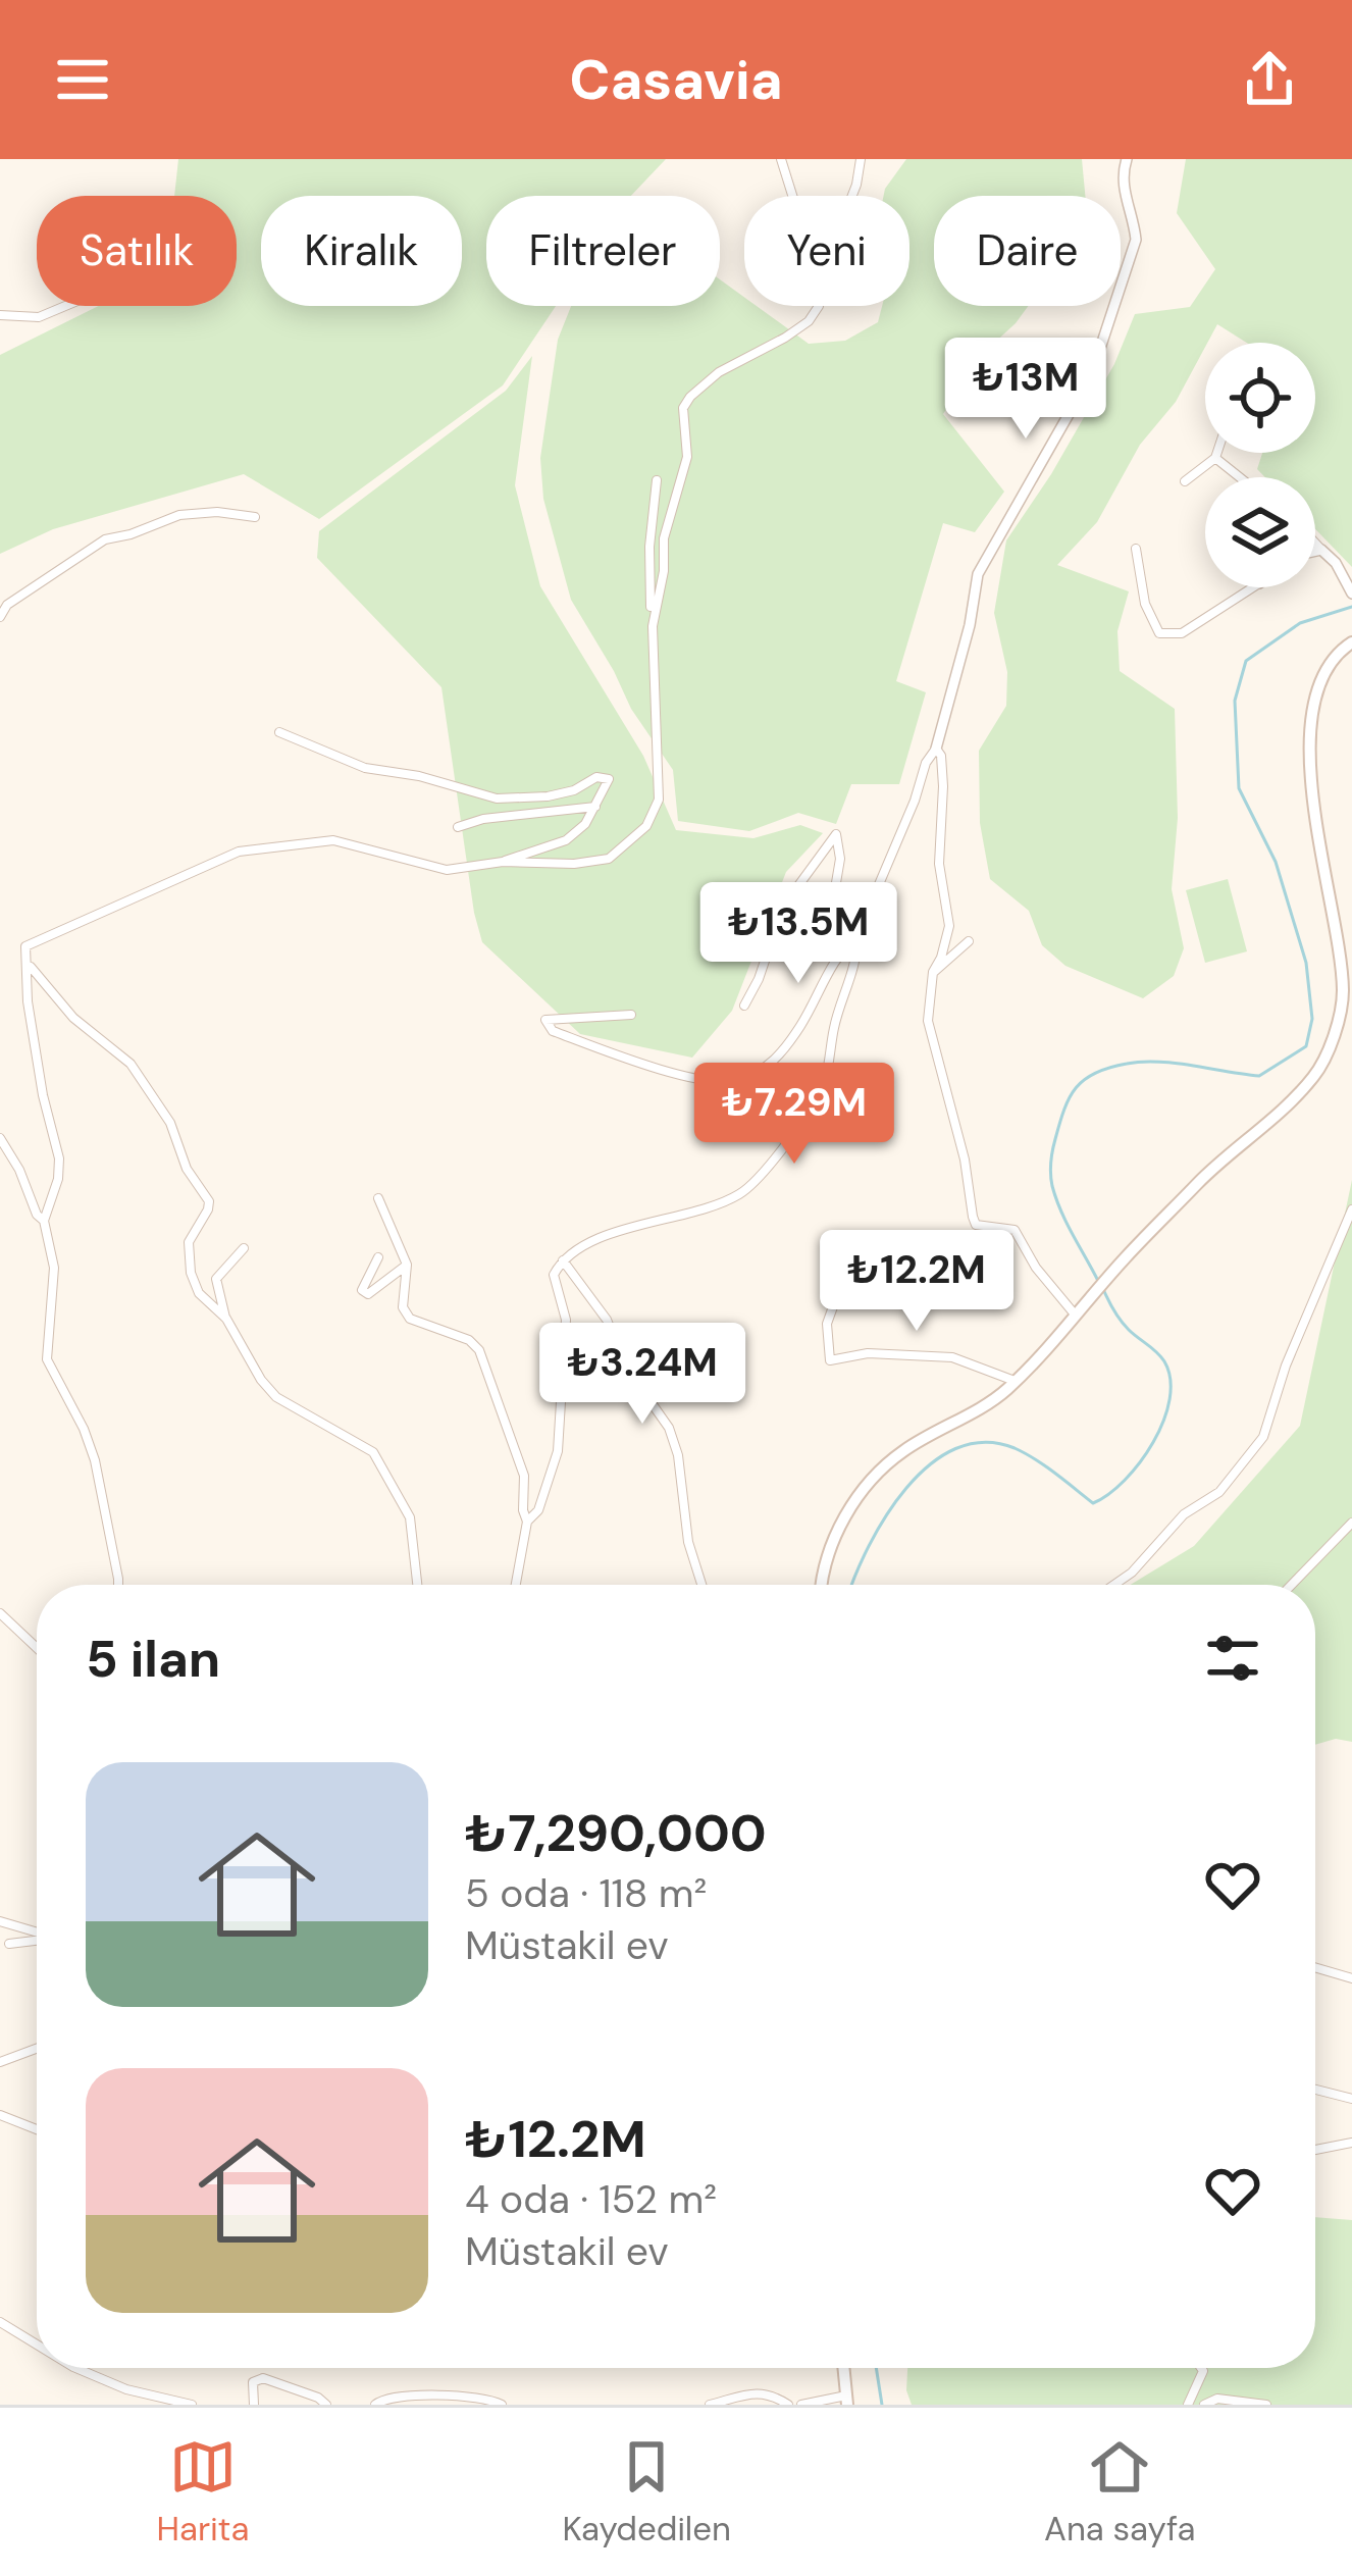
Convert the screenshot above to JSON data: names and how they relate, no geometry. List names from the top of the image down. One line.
{"page":{"header":"Casavia","chip":["Satılık","Kiralık","Filtreler","Yeni","Daire"],"price":["₺13M","₺13.5M","₺7.29M","₺12.2M","₺3.24M"],"heading":"5 ilan","list":[{"name":"₺7,290,000","note":"5 oda · 118 m² · Müstakil ev"},{"name":"₺12.2M","note":"4 oda · 152 m² · Müstakil ev"}],"tabs":["Harita","Kaydedilen","Ana sayfa"]}}
